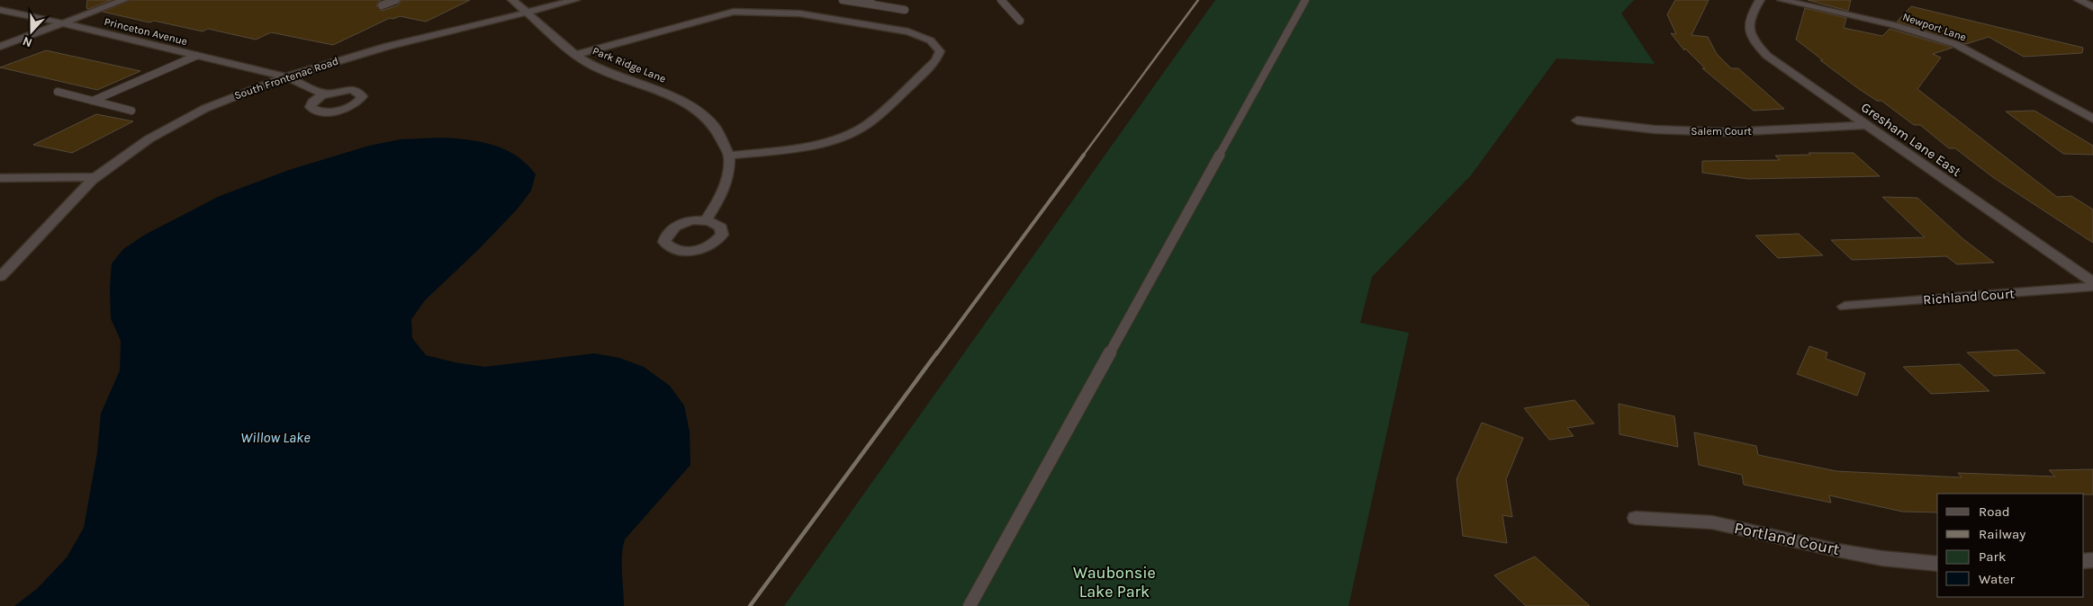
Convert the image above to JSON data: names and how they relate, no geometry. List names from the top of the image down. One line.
{"streets":{"street":["Newport Lane","Princeton Avenue","Park Ridge Lane","South Frontenac Road","Salem Court","Gresham Lane East","Richland Court","Portland Court"]},"crossings":[["Princeton Avenue","South Frontenac Road"],["Park Ridge Lane","South Frontenac Road"],["Salem Court","Gresham Lane East"]],"water":["Willow Lake"],"parks":["Waubonsie Lake Park"],"legend":["Road","Railway","Park","Water"],"north":"bottom"}
